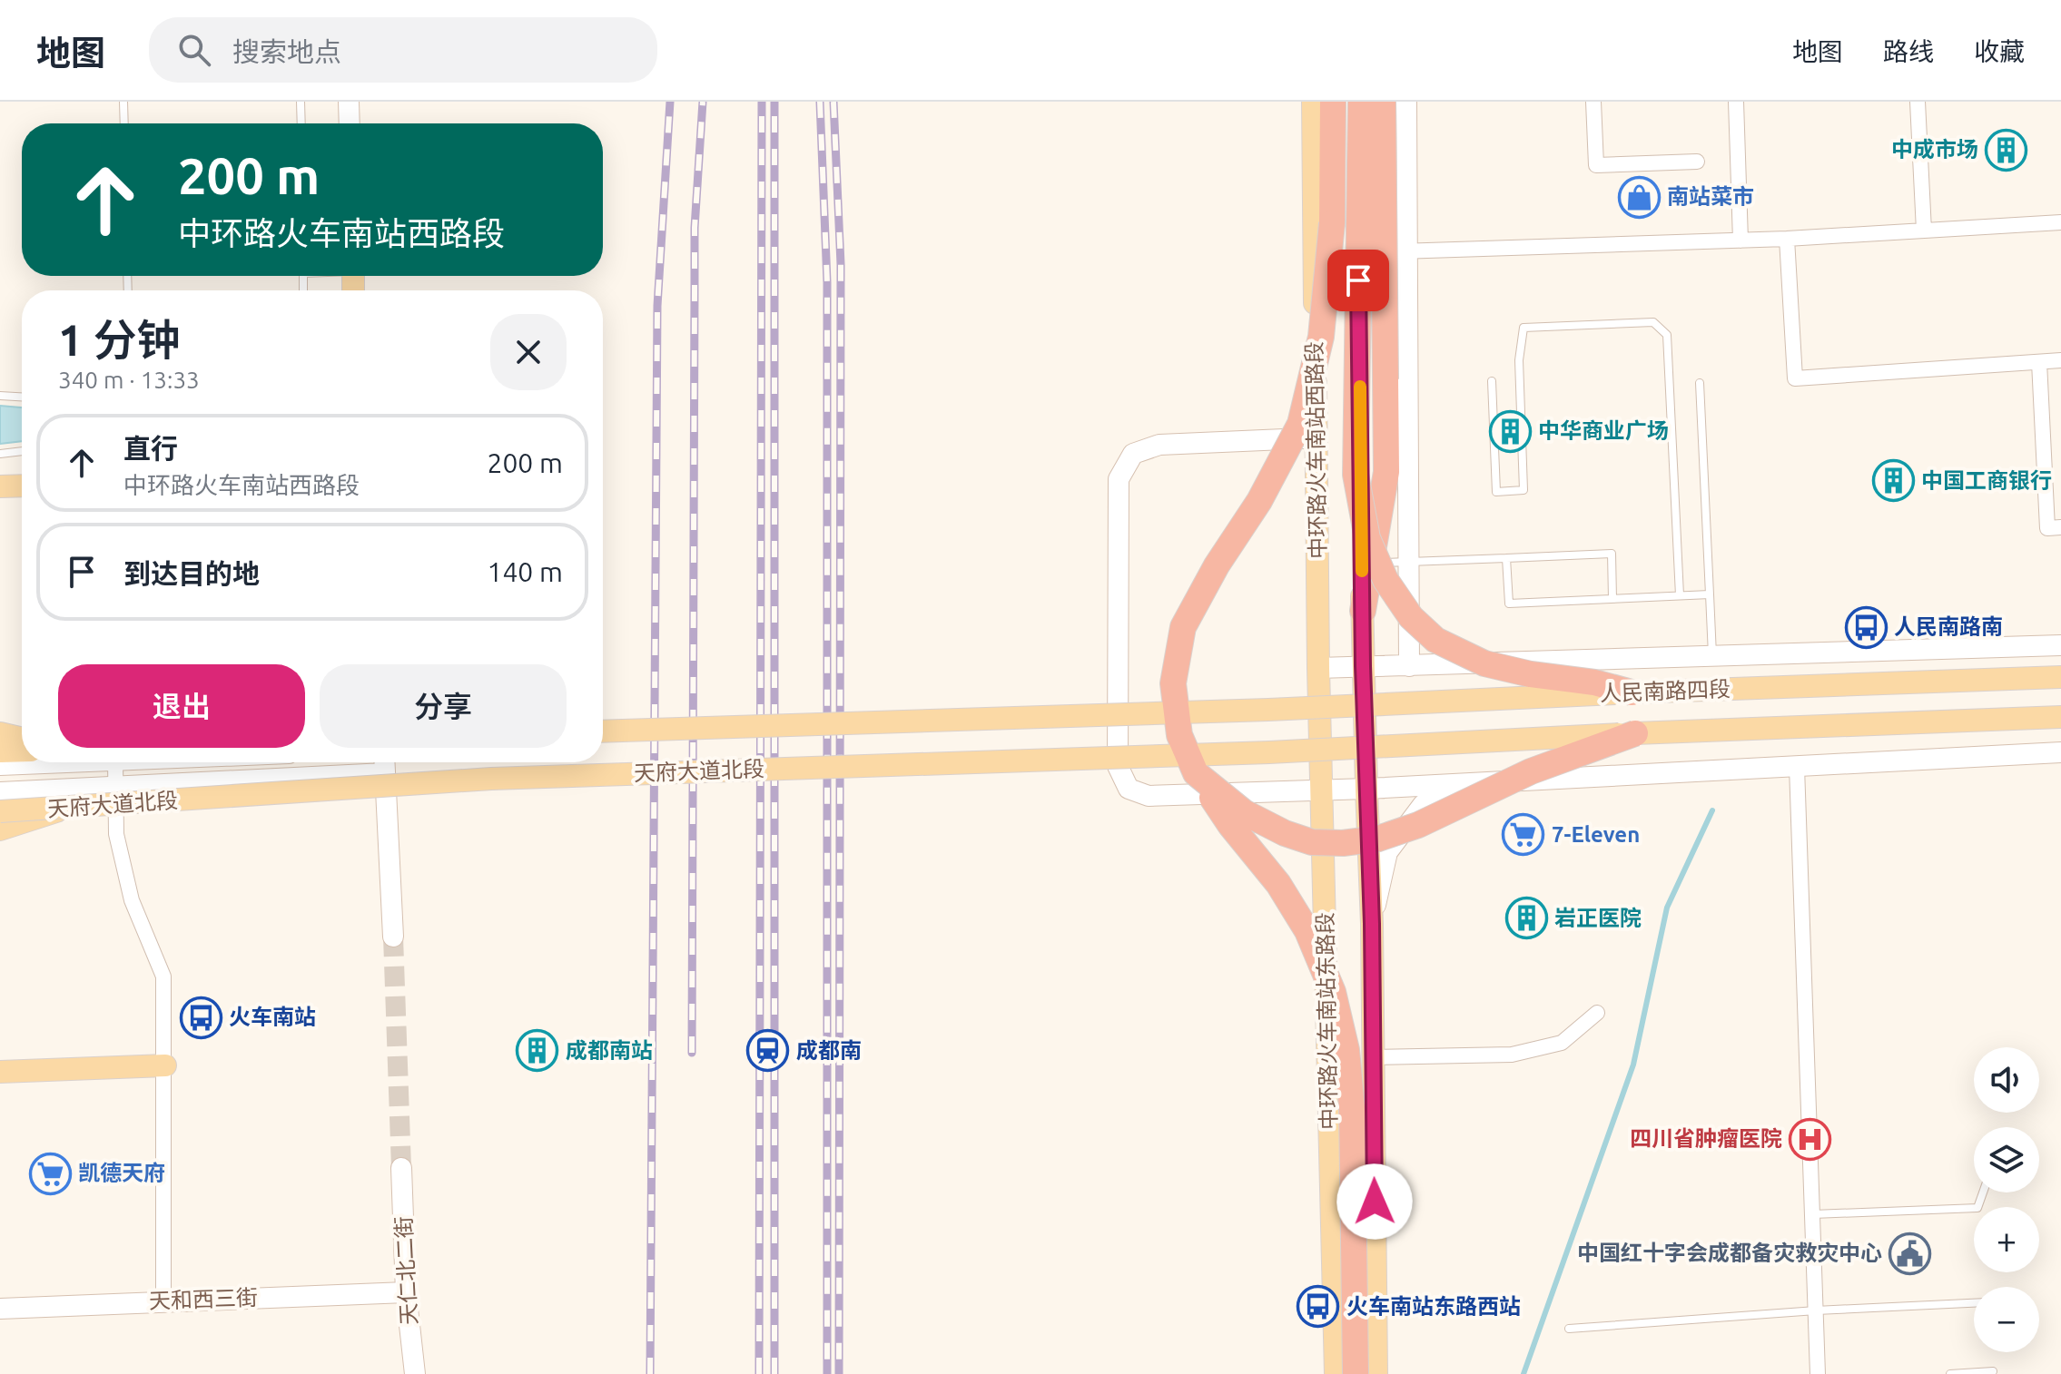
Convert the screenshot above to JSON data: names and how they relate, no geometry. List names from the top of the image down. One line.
{"streets":{"main road":["中环路火车南站西路段","人民南路四段","天府大道北段","中环路火车南站东路段"],"street":["天仁北二街","天和西三街"]},"crossings":[["中环路火车南站西路段","人民南路四段"],["中环路火车南站西路段","中环路火车南站东路段"],["人民南路四段","天府大道北段"],["人民南路四段","中环路火车南站东路段"],["天仁北二街","天和西三街"]],"places":{"building":["中成市场","中华商业广场","中国工商银行","岩正医院","成都南站"],"shop":["南站菜市"],"bus stop":["人民南路南","火车南站","火车南站东路西站"],"supermarket":["7-Eleven","凯德天府"],"station":["成都南"],"hospital":["四川省肿瘤医院"],"public building":["中国红十字会成都备灾救灾中心"]},"page":{"header":"地图","search":"搜索地点","nav":["地图","路线","收藏"],"turn":["200 m","中环路火车南站西路段"],"heading":["1 分钟","340 m · 13:33"],"list":[{"name":"直行","note":"中环路火车南站西路段","value":"200 m"},{"name":"到达目的地","value":"140 m"}],"buttons":["退出","分享"],"map_buttons":["+","−"]}}
